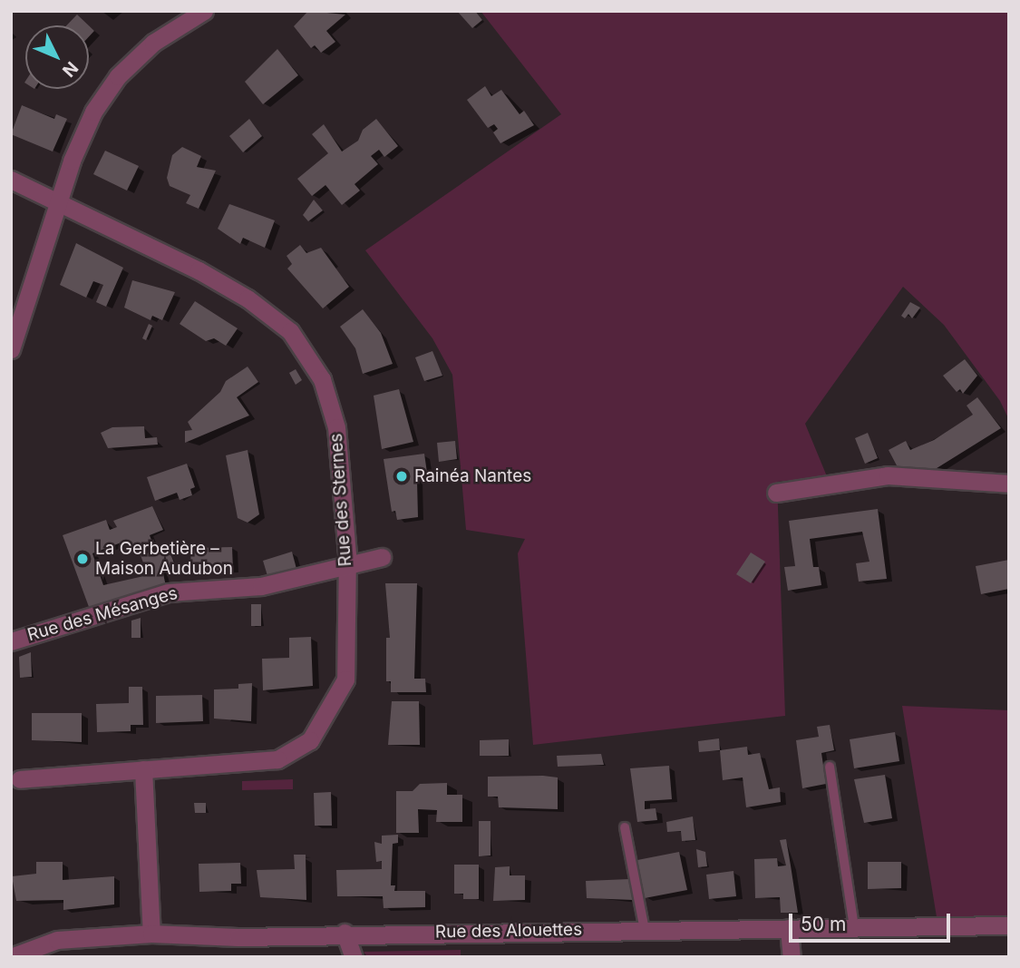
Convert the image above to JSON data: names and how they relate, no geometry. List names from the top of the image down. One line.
{"streets":{"street":["Rue des Sternes","Rue des Mésanges","Rue des Alouettes"]},"crossings":[["Rue des Sternes","Rue des Mésanges"]],"places":["Rainéa Nantes","La Gerbetière – Maison Audubon"],"scale_bar":"50 m","north":"bottom right"}
